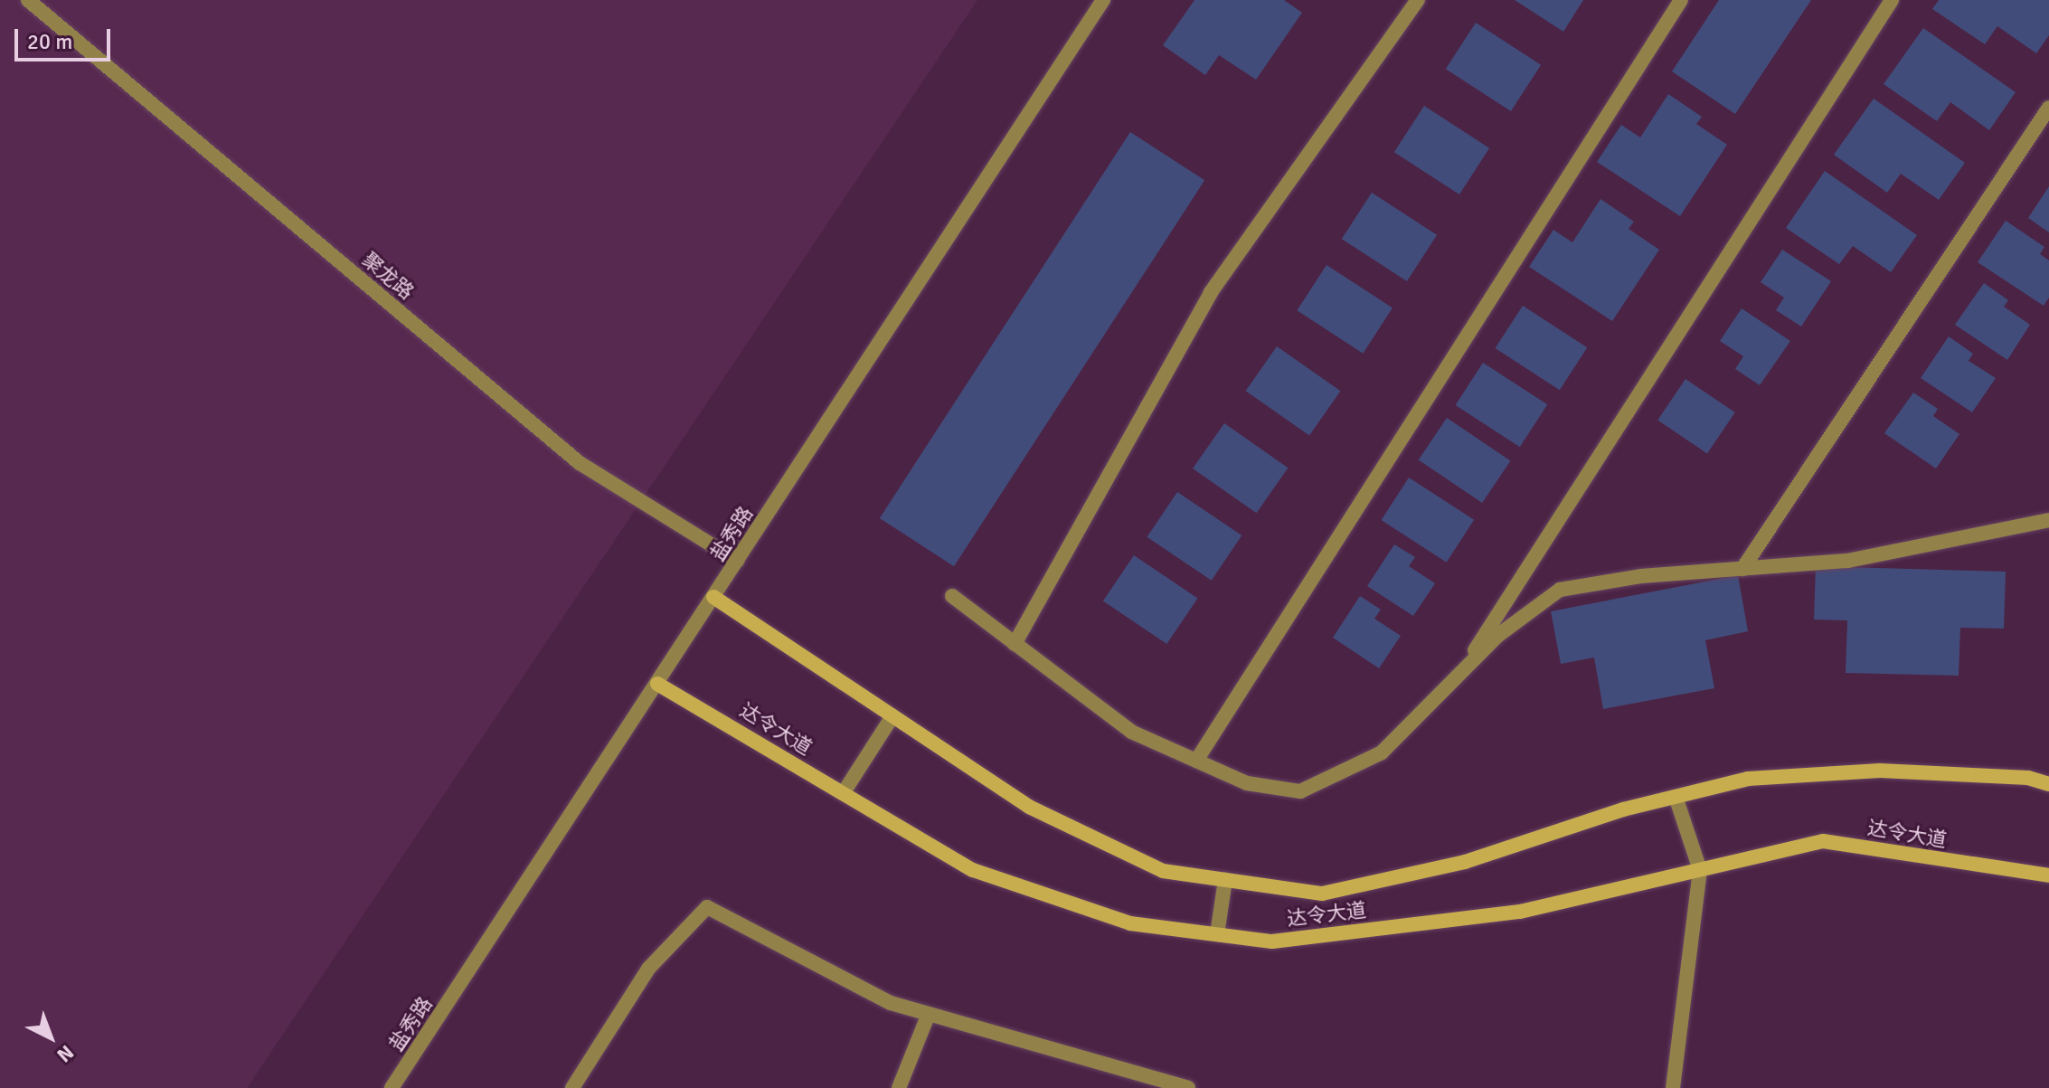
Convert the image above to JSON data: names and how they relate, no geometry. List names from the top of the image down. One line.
{"streets":{"street":["聚龙路","盐秀路","达令大道"]},"crossings":[["聚龙路","盐秀路"],["盐秀路","达令大道"]],"scale_bar":"20 m","north":"bottom right"}
